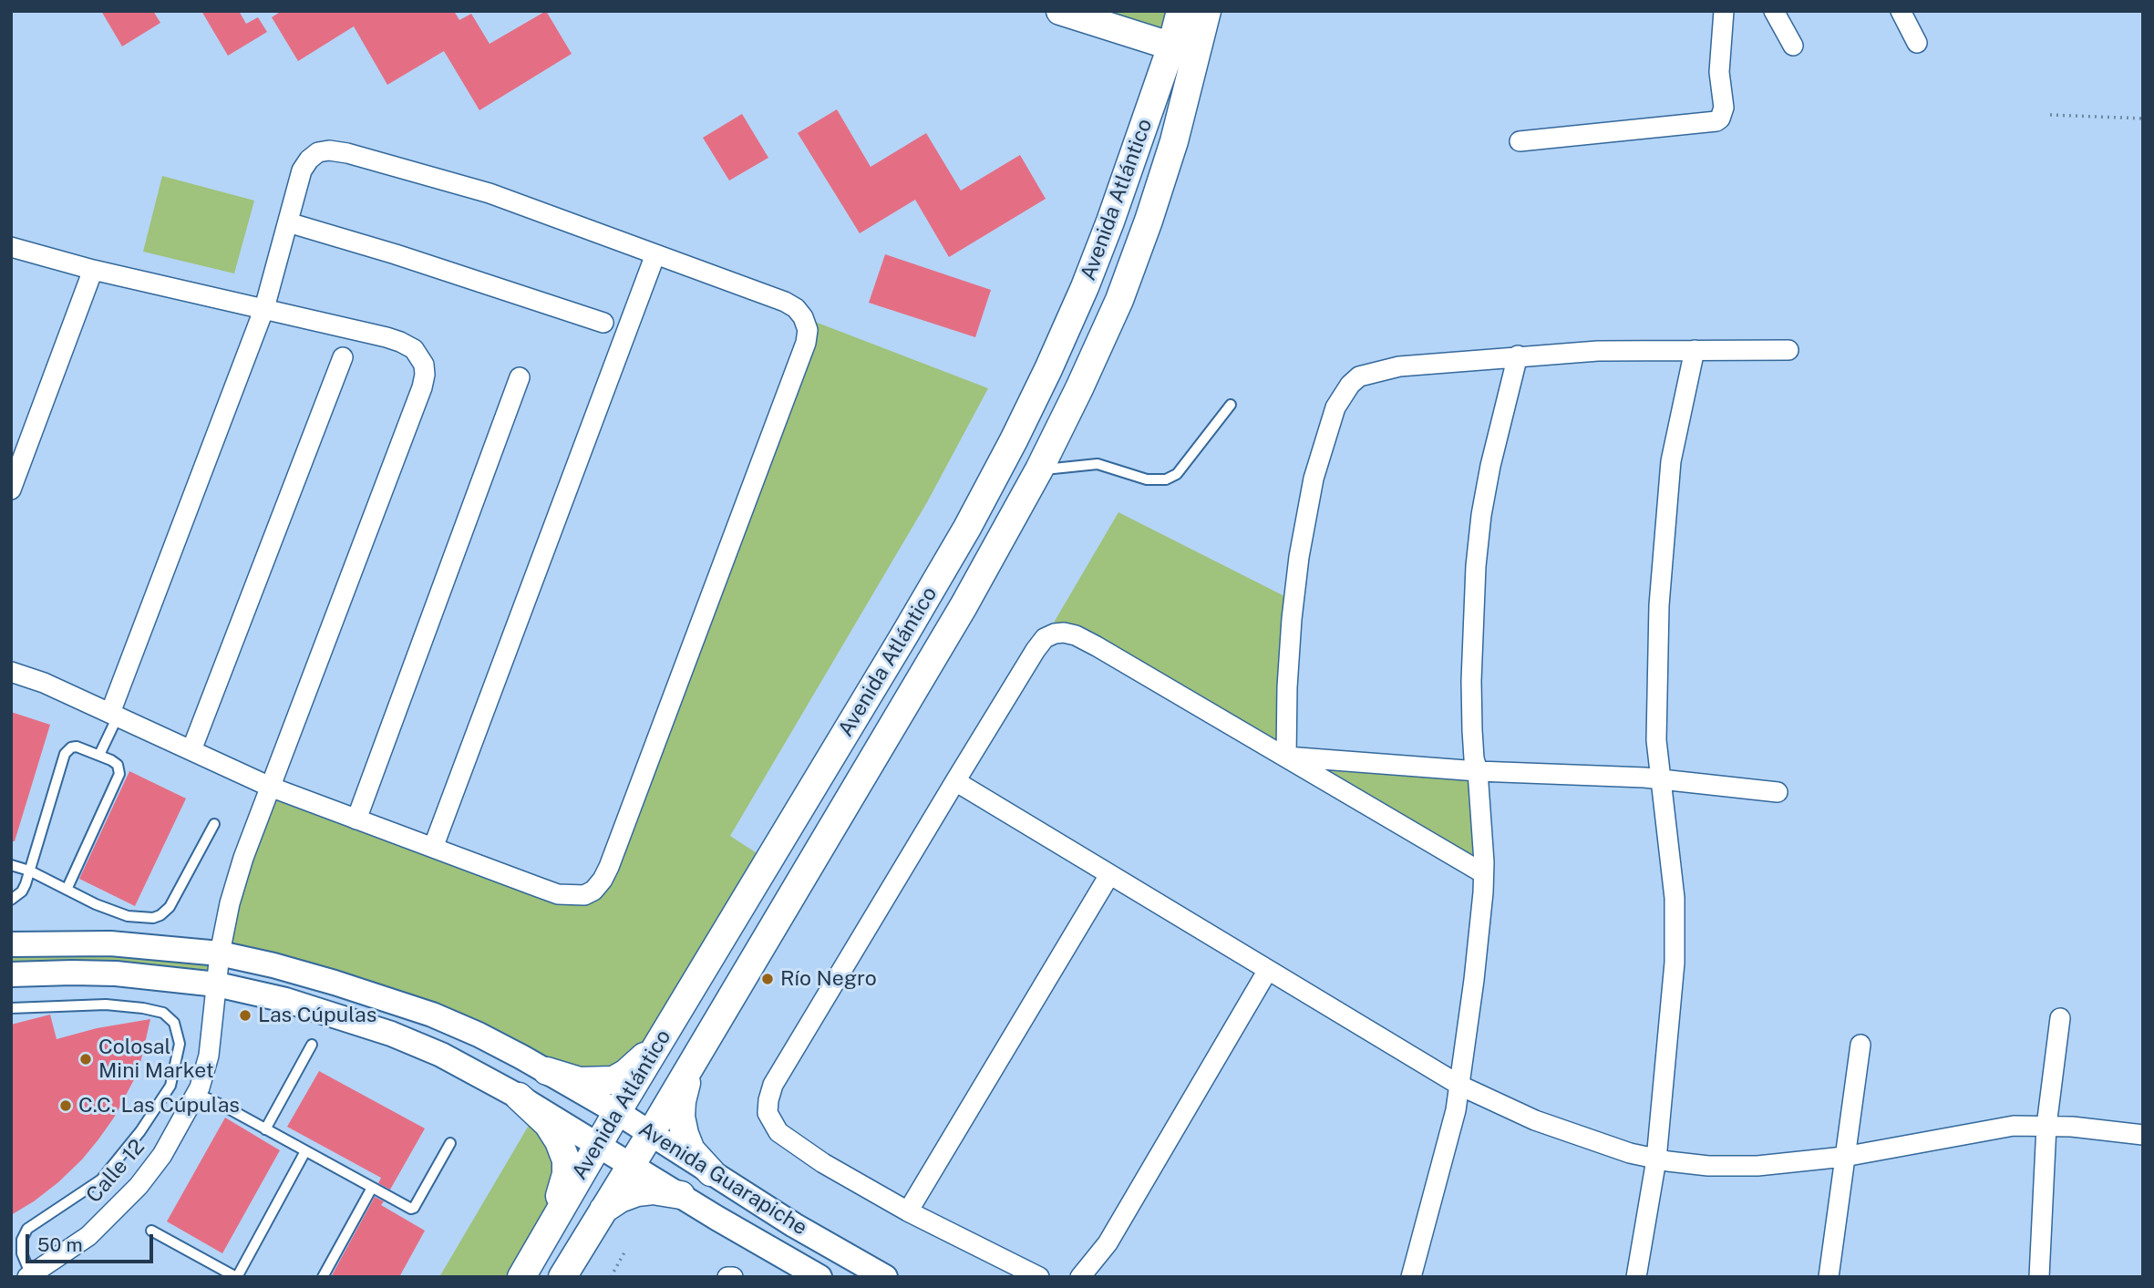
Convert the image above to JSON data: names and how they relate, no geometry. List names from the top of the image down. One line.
{"streets":{"main road":["Avenida Atlántico"],"street":["Calle 12","Avenida Guarapiche"]},"crossings":[["Avenida Atlántico","Avenida Guarapiche"],["Calle 12","Avenida Guarapiche"]],"places":["Río Negro","Las Cúpulas","Colosal Mini Market","C.C. Las Cúpulas"],"scale_bar":"50 m"}
